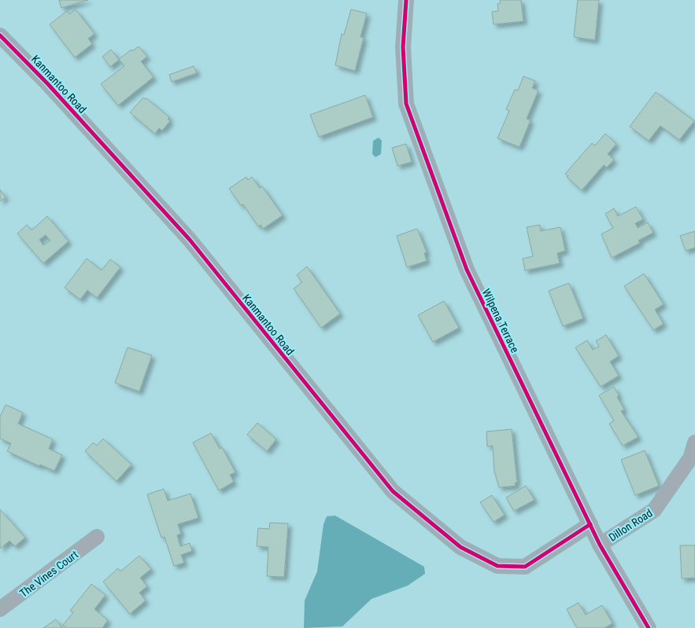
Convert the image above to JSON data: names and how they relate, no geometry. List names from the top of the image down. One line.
{"streets":{"street":["Kanmantoo Road","Wilpena Terrace","Dillon Road","The Vines Court"]},"crossings":[["Kanmantoo Road","Wilpena Terrace"],["Wilpena Terrace","Dillon Road"]]}
